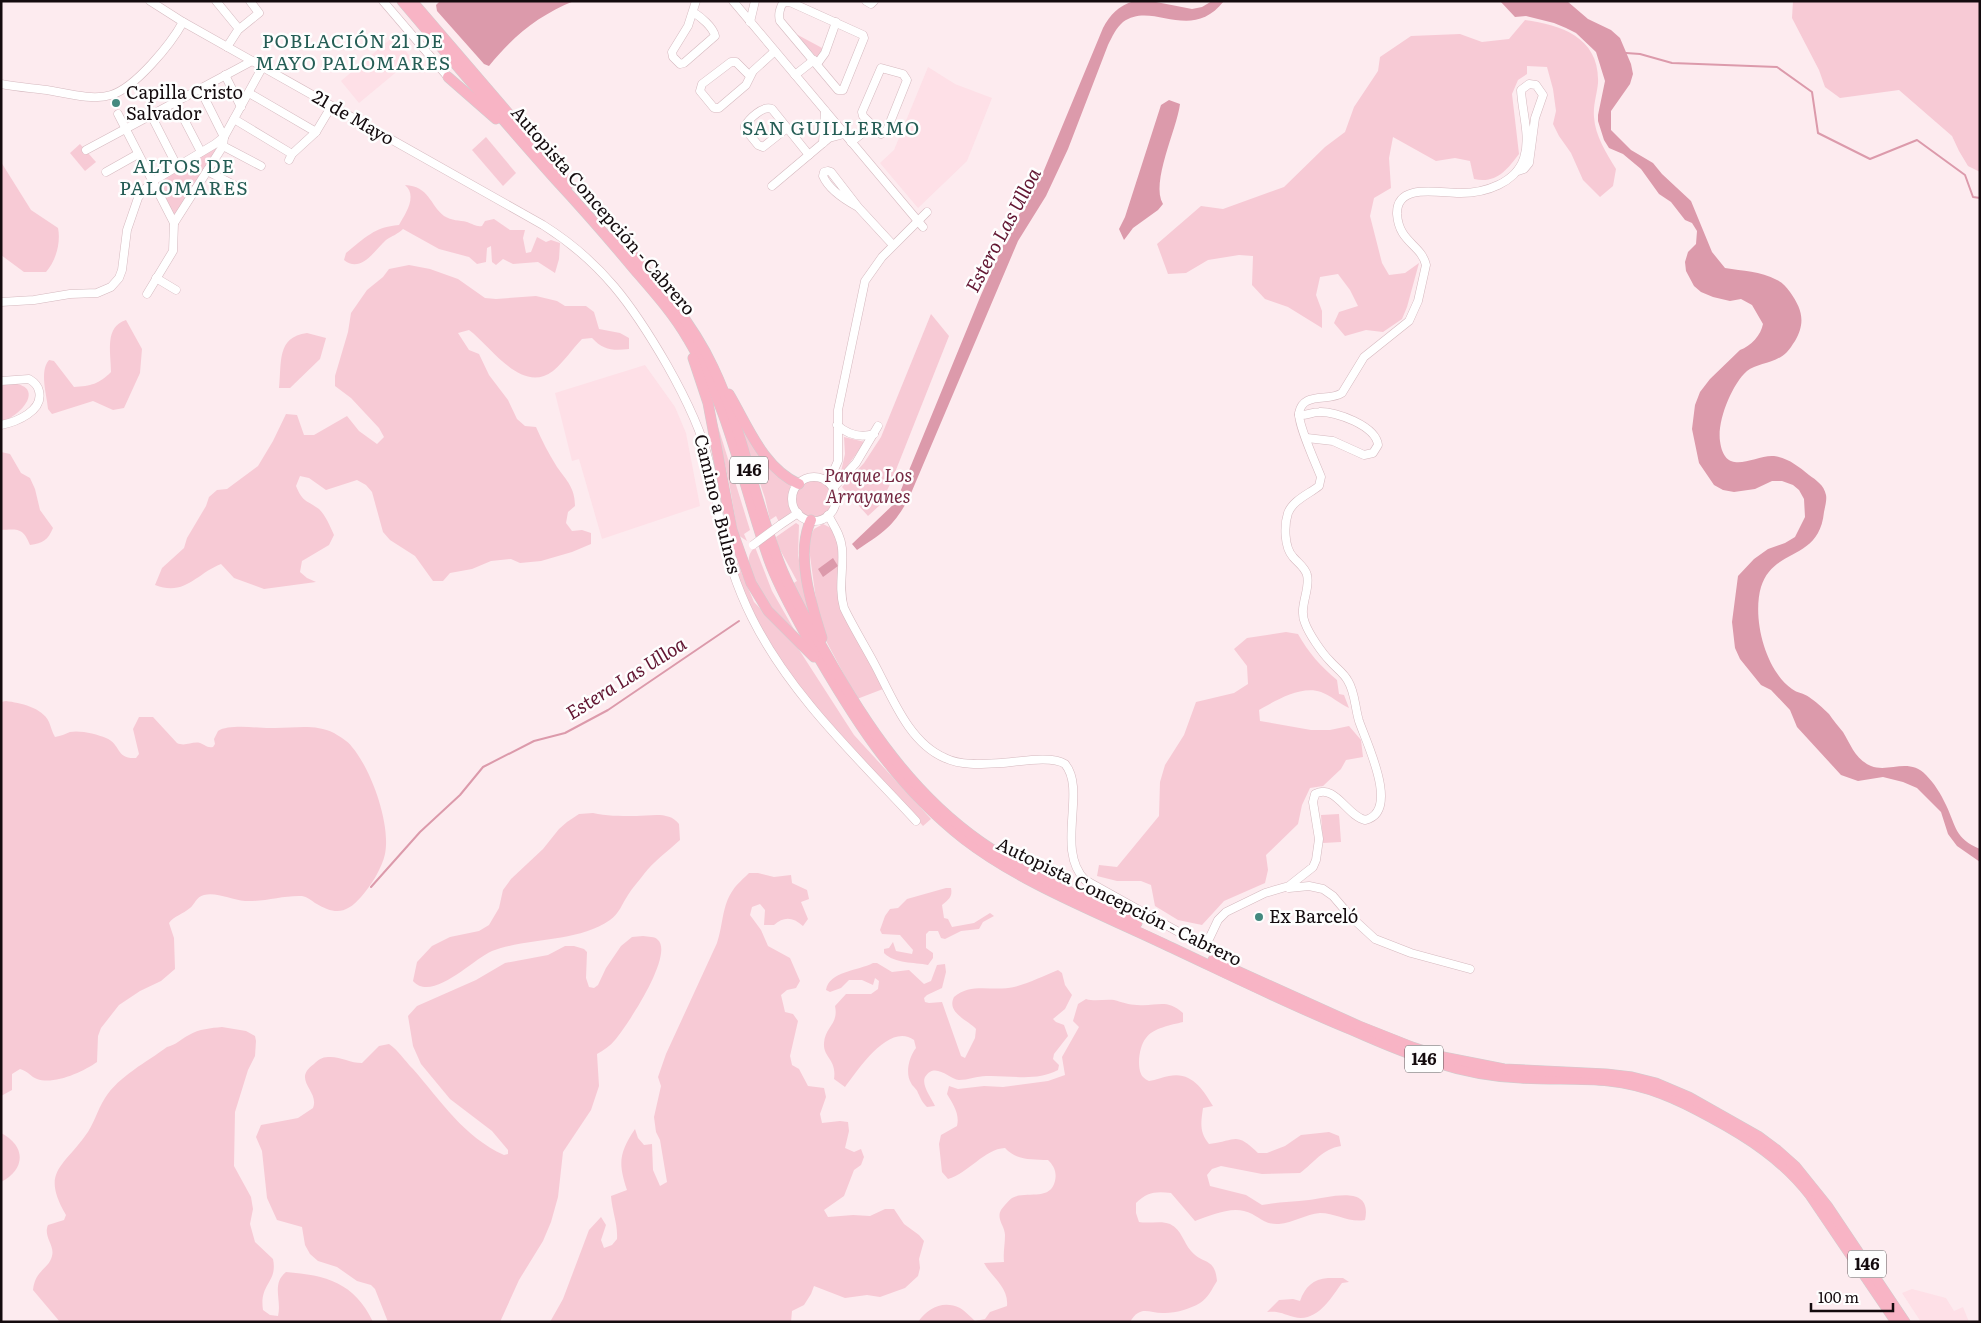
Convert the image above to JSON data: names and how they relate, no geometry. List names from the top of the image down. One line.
{"streets":{"highway":["Autopista Concepción - Cabrero","146"],"street":["21 de Mayo","Camino a Bulnes"]},"crossings":[["21 de Mayo","Camino a Bulnes"]],"districts":["POBLACIÓN 21 DE MAYO PALOMARES","SAN GUILLERMO","ALTOS DE PALOMARES"],"water":["Estero Las Ulloa","Estera Las Ulloa"],"parks":["Parque Los Arrayanes"],"places":["Capilla Cristo Salvador","Ex Barceló"],"scale_bar":"100 m"}
